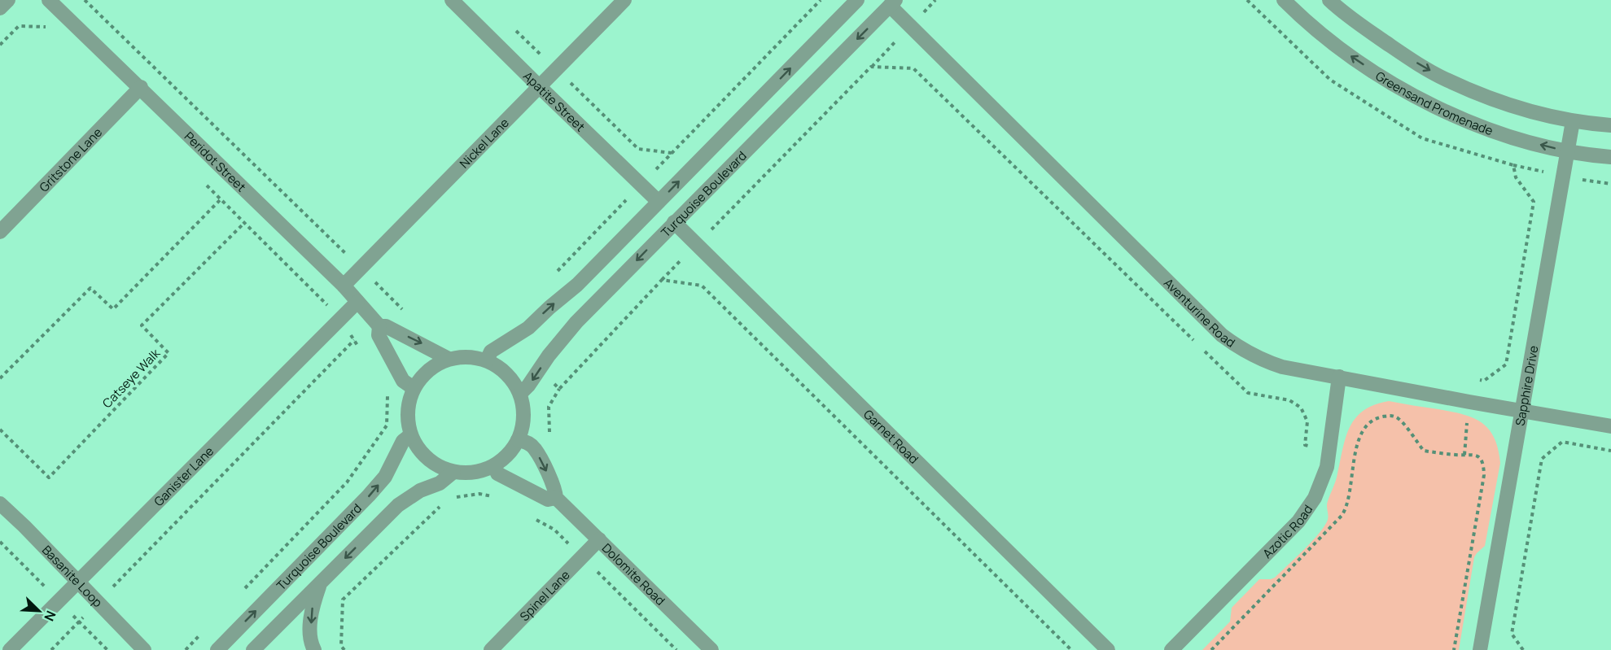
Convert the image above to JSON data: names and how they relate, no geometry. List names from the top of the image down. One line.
{"streets":{"street":["Apatite Street","Greensand Promenade","Nickel Lane","Gritstone Lane","Peridot Street","Turquoise Boulevard","Aventurine Road","Sapphire Drive","Garnet Road","Ganister Lane","Azotic Road","Dolomite Road","Basanite Loop","Spinel Lane"],"path":["Catseye Walk"]},"crossings":[["Apatite Street","Nickel Lane"],["Apatite Street","Turquoise Boulevard"],["Greensand Promenade","Sapphire Drive"],["Nickel Lane","Peridot Street"],["Gritstone Lane","Peridot Street"],["Peridot Street","Turquoise Boulevard"],["Peridot Street","Ganister Lane"],["Peridot Street","Dolomite Road"],["Turquoise Boulevard","Aventurine Road"],["Turquoise Boulevard","Garnet Road"],["Turquoise Boulevard","Dolomite Road"],["Aventurine Road","Sapphire Drive"],["Aventurine Road","Azotic Road"],["Ganister Lane","Basanite Loop"],["Dolomite Road","Spinel Lane"]],"north":"bottom right"}
